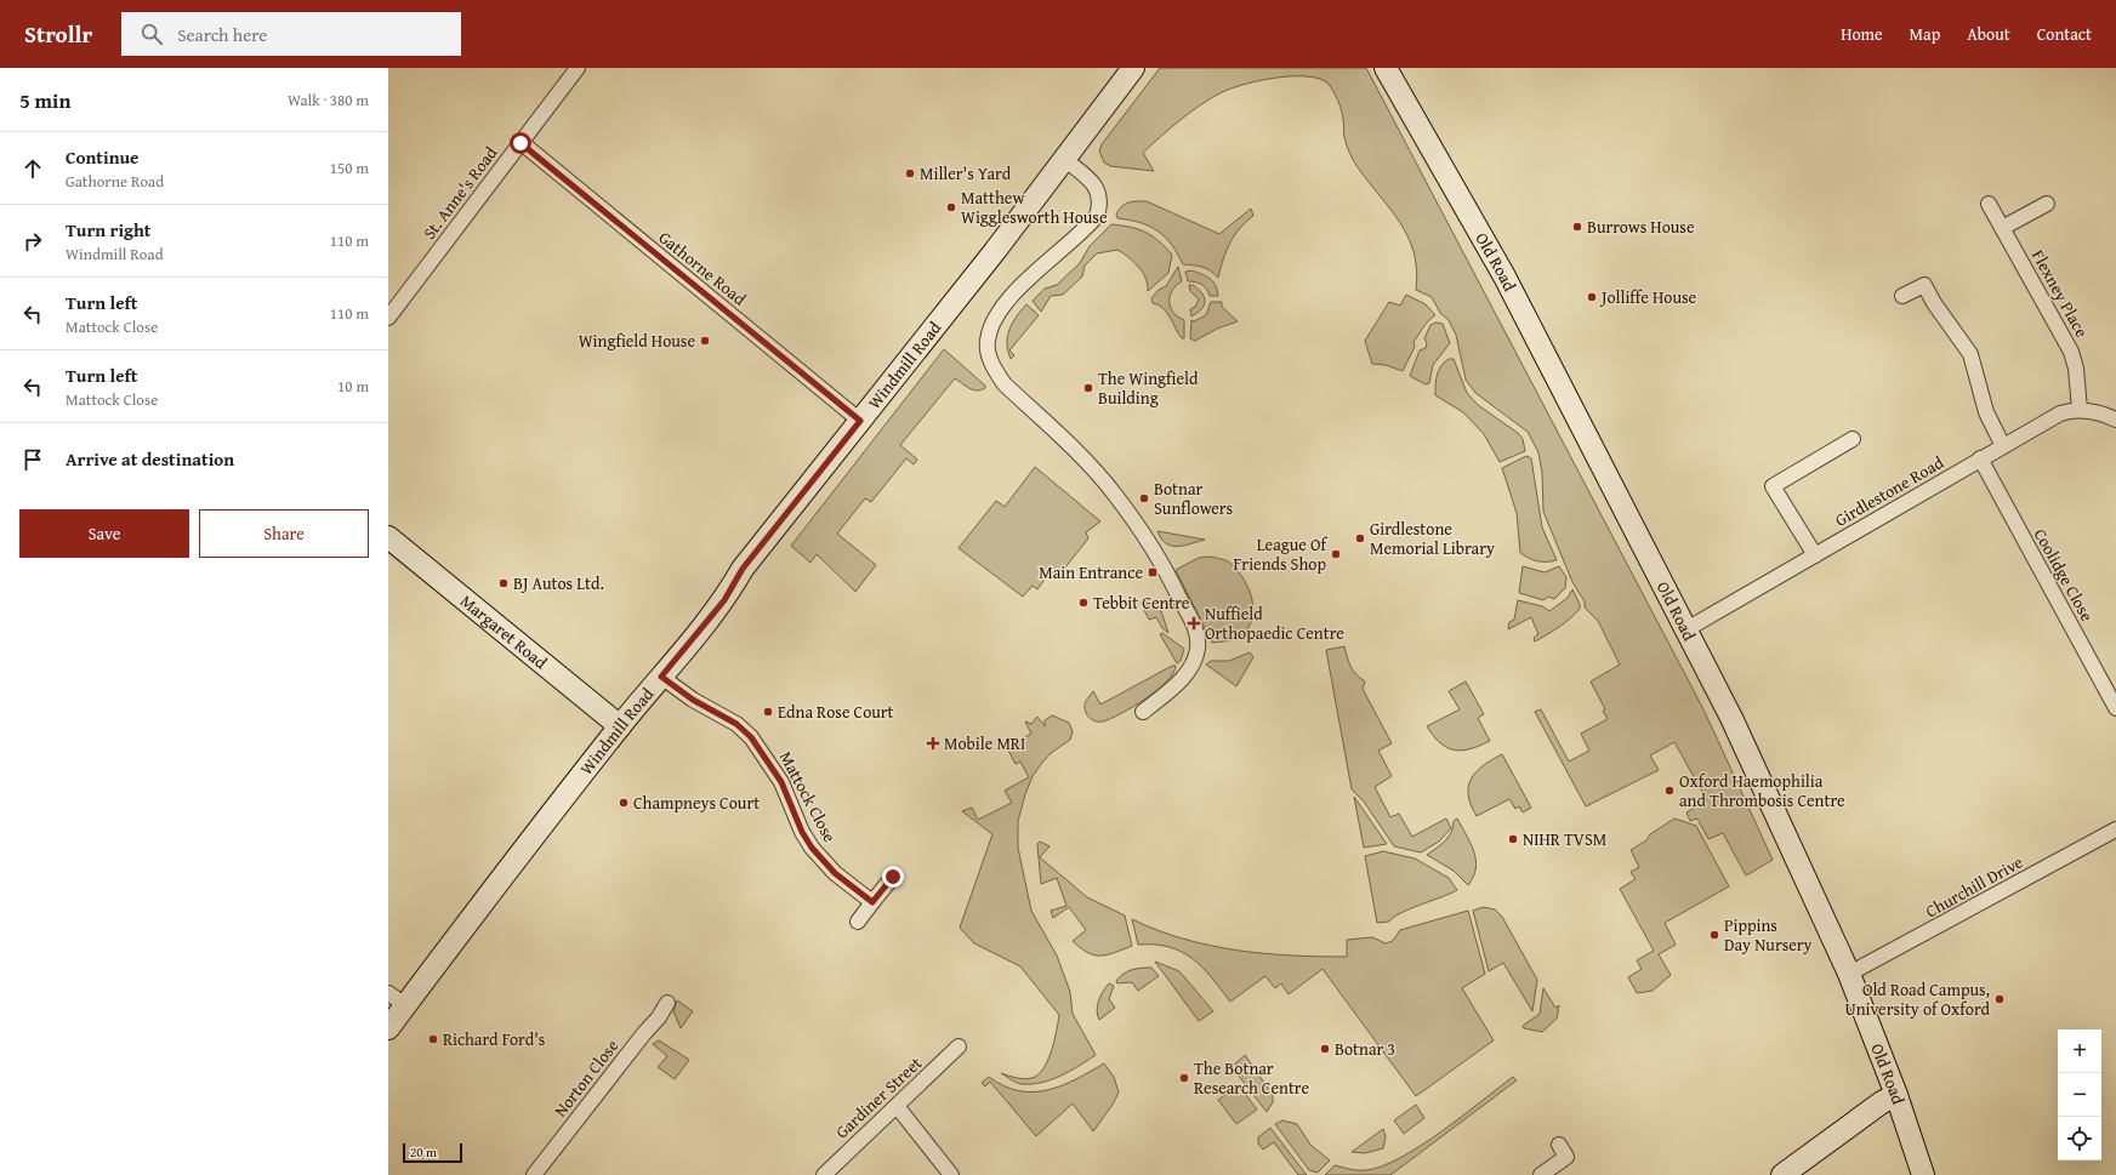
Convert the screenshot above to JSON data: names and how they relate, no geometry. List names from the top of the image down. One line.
{"streets":{"street":["St. Anne's Road","Old Road","Gathorne Road","Flexney Place","Windmill Road","Girdlestone Road","Coolidge Close","Margaret Road","Mattock Close","Churchill Drive","Norton Close","Gardiner Street"]},"crossings":[["St. Anne's Road","Gathorne Road"],["Old Road","Girdlestone Road"],["Old Road","Churchill Drive"],["Gathorne Road","Windmill Road"],["Flexney Place","Girdlestone Road"],["Windmill Road","Margaret Road"],["Windmill Road","Mattock Close"],["Girdlestone Road","Coolidge Close"]],"places":{"other":["Miller's Yard","Matthew Wigglesworth House","Burrows House","Jolliffe House","Wingfield House","The Wingfield Building","Botnar Sunflowers","Girdlestone Memorial Library","League Of Friends Shop","BJ Autos Ltd.","Tebbit Centre","Edna Rose Court","Oxford Haemophilia and Thrombosis Centre","Champneys Court","NIHR TVSM","Pippins Day Nursery","Old Road Campus, University of Oxford","Richard Ford's","Botnar 3","The Botnar Research Centre"],"transit":["Main Entrance"],"health":["Nuffield Orthopaedic Centre","Mobile MRI"]},"scale_bar":"20 m","page":{"header":"Strollr","search":"Search here","nav":["Home","Map","About","Contact"],"heading":["5 min","Walk · 380 m"],"list":[["Continue","Gathorne Road","150 m"],["Turn right","Windmill Road","110 m"],["Turn left","Mattock Close","110 m"],["Turn left","Mattock Close","10 m"],"Arrive at destination"],"buttons":["Save","Share"],"map_buttons":["+","−"],"scale":"20 m"}}
